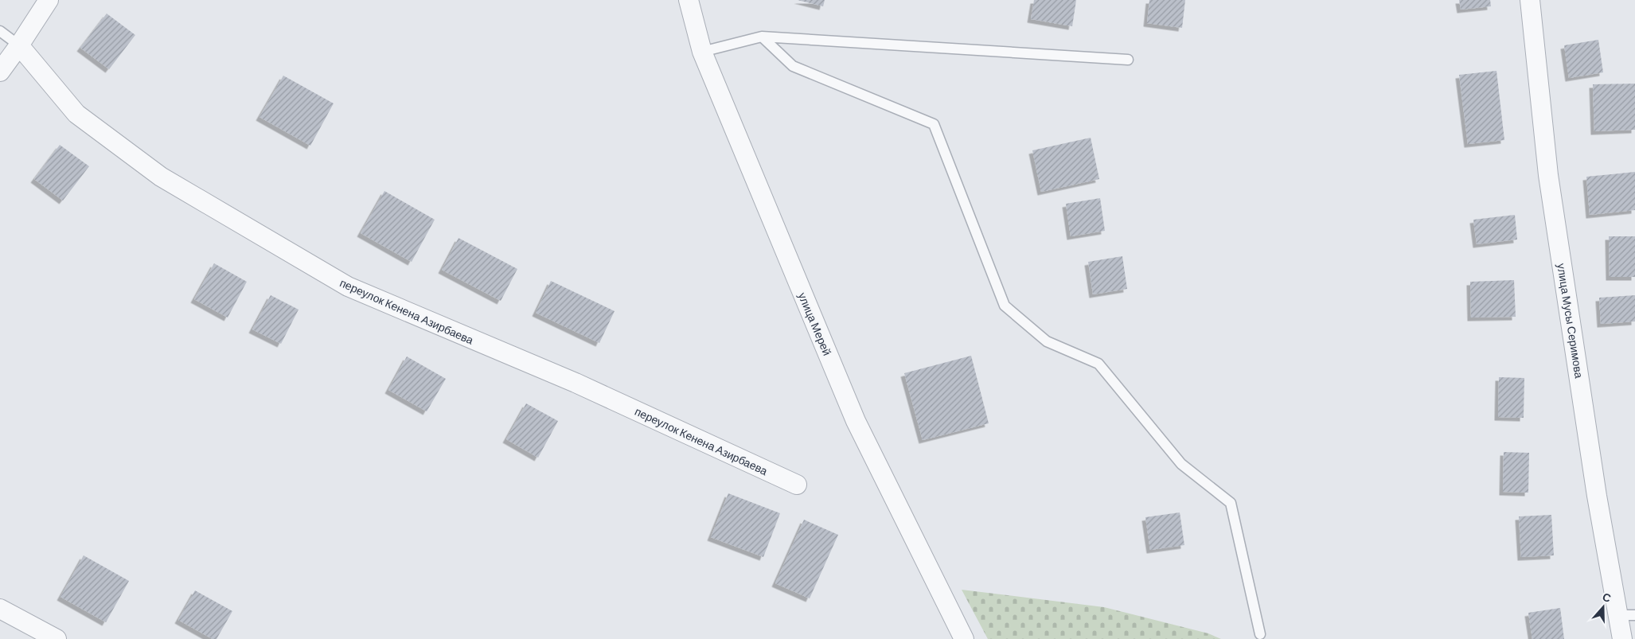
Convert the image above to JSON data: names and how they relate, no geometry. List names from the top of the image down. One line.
{"streets":{"street":["переулок Кенена Азирбаева","улица Мусы Серимова","улица Мерей"]},"north":"top"}
